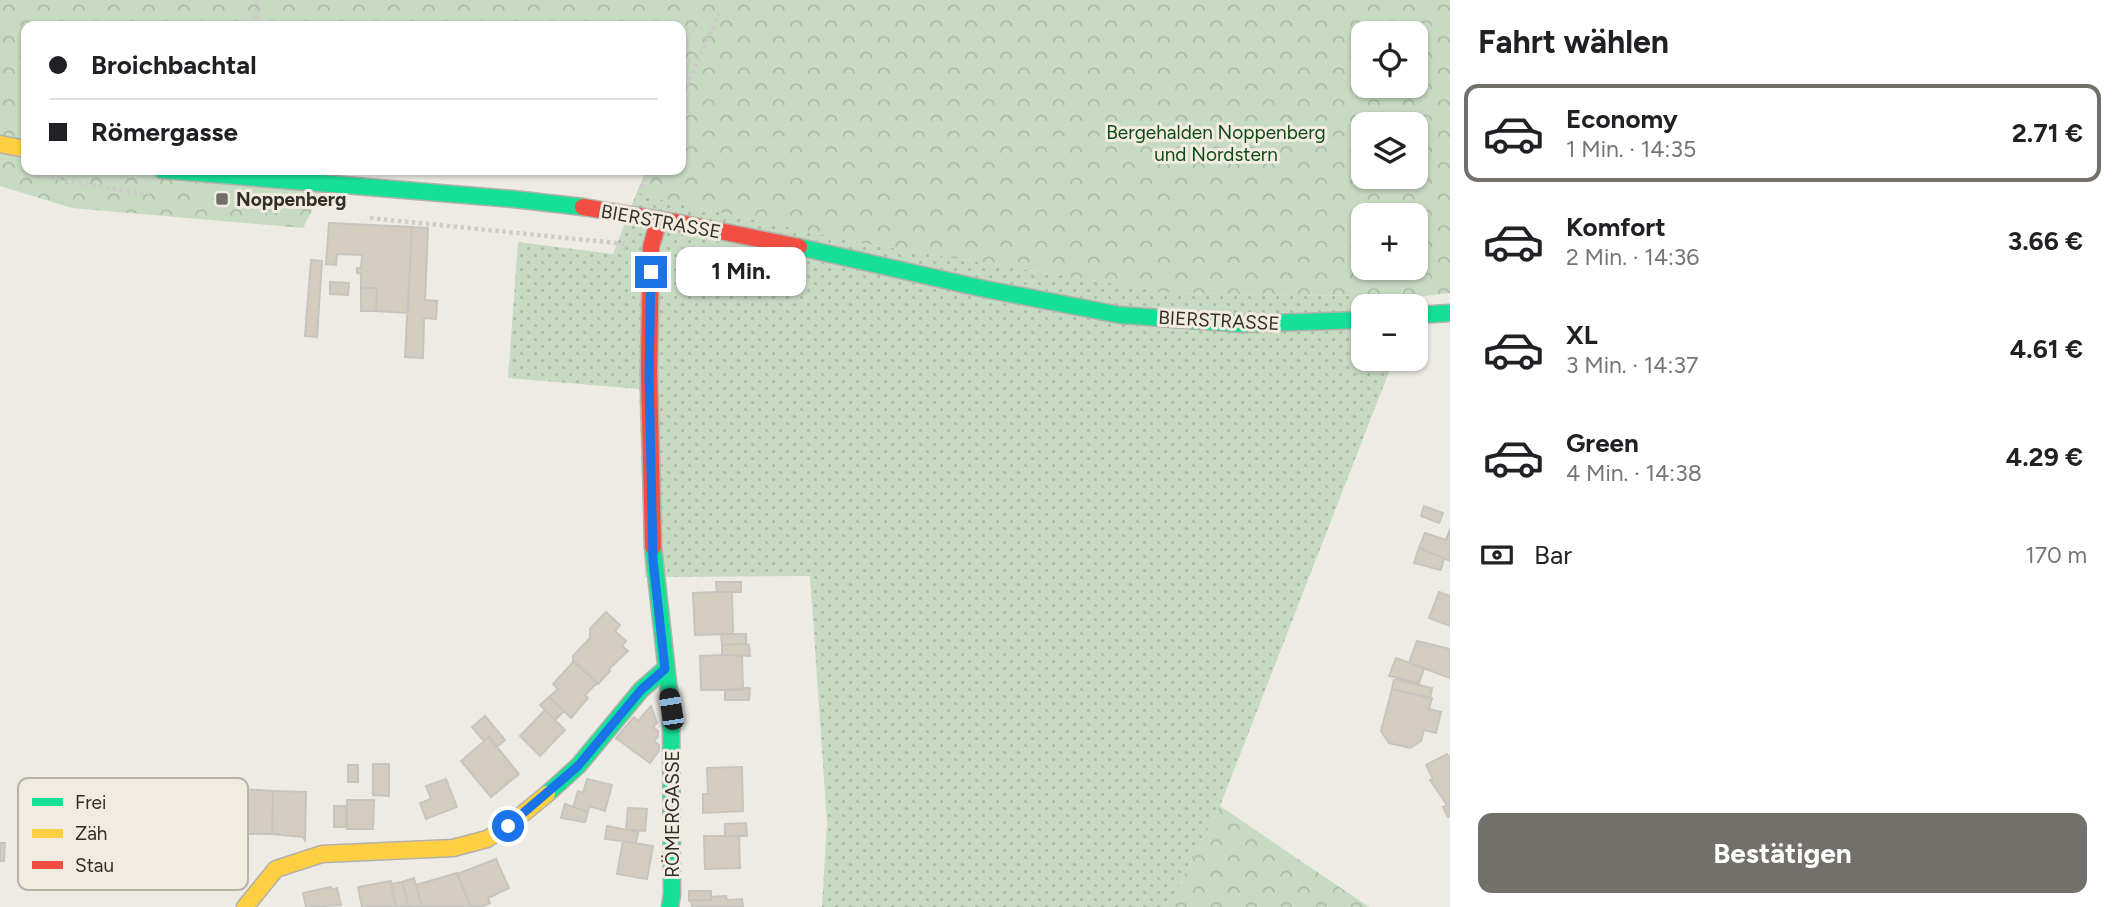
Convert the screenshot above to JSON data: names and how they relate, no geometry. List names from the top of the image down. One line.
{"streets":{"main road":["BIERSTRASSE","RÖMERGASSE"]},"crossings":[["BIERSTRASSE","RÖMERGASSE"]],"parks":["Bergehalden Noppenberg und Nordstern"],"places":{"transit":["Noppenberg"]},"legend":["Frei","Zäh","Stau"],"page":{"heading":"Fahrt wählen","map_buttons":["+","−"],"banner":["Broichbachtal","Römergasse"],"list":[{"name":"Economy","note":"1 Min. · 14:35","value":"2.71 €"},{"name":"Komfort","note":"2 Min. · 14:36","value":"3.66 €"},{"name":"XL","note":"3 Min. · 14:37","value":"4.61 €"},{"name":"Green","note":"4 Min. · 14:38","value":"4.29 €"}],"bubble":"1 Min.","pay":["Bar","170 m"],"buttons":"Bestätigen"}}
